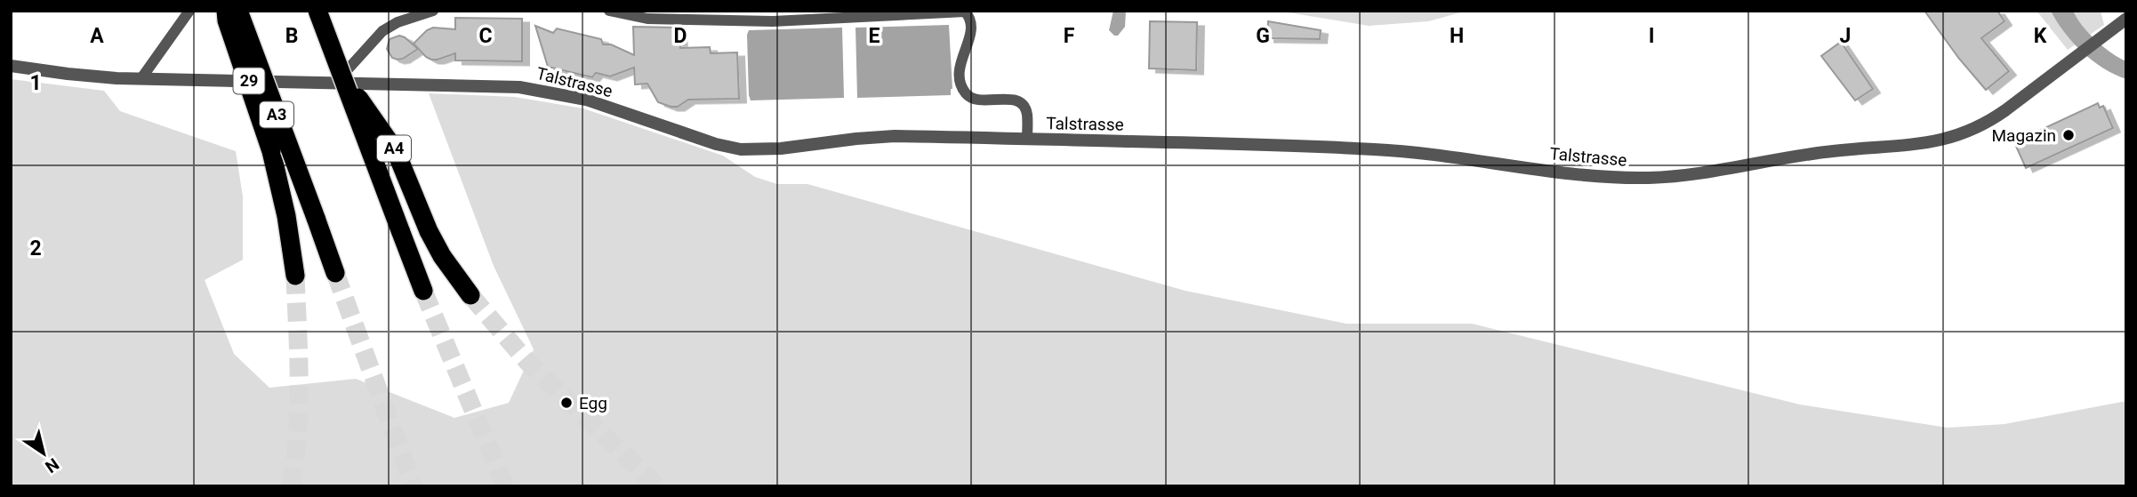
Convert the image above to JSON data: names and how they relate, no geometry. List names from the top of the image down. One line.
{"streets":{"highway":["29","A3","A4"],"street":["Talstrasse"]},"crossings":[["Talstrasse","A4"]],"places":["Magazin","Egg"],"north":"bottom right","grid":{"columns":["A","B","C","D","E","F","G","H","I","J","K"],"rows":["1","2"]}}
